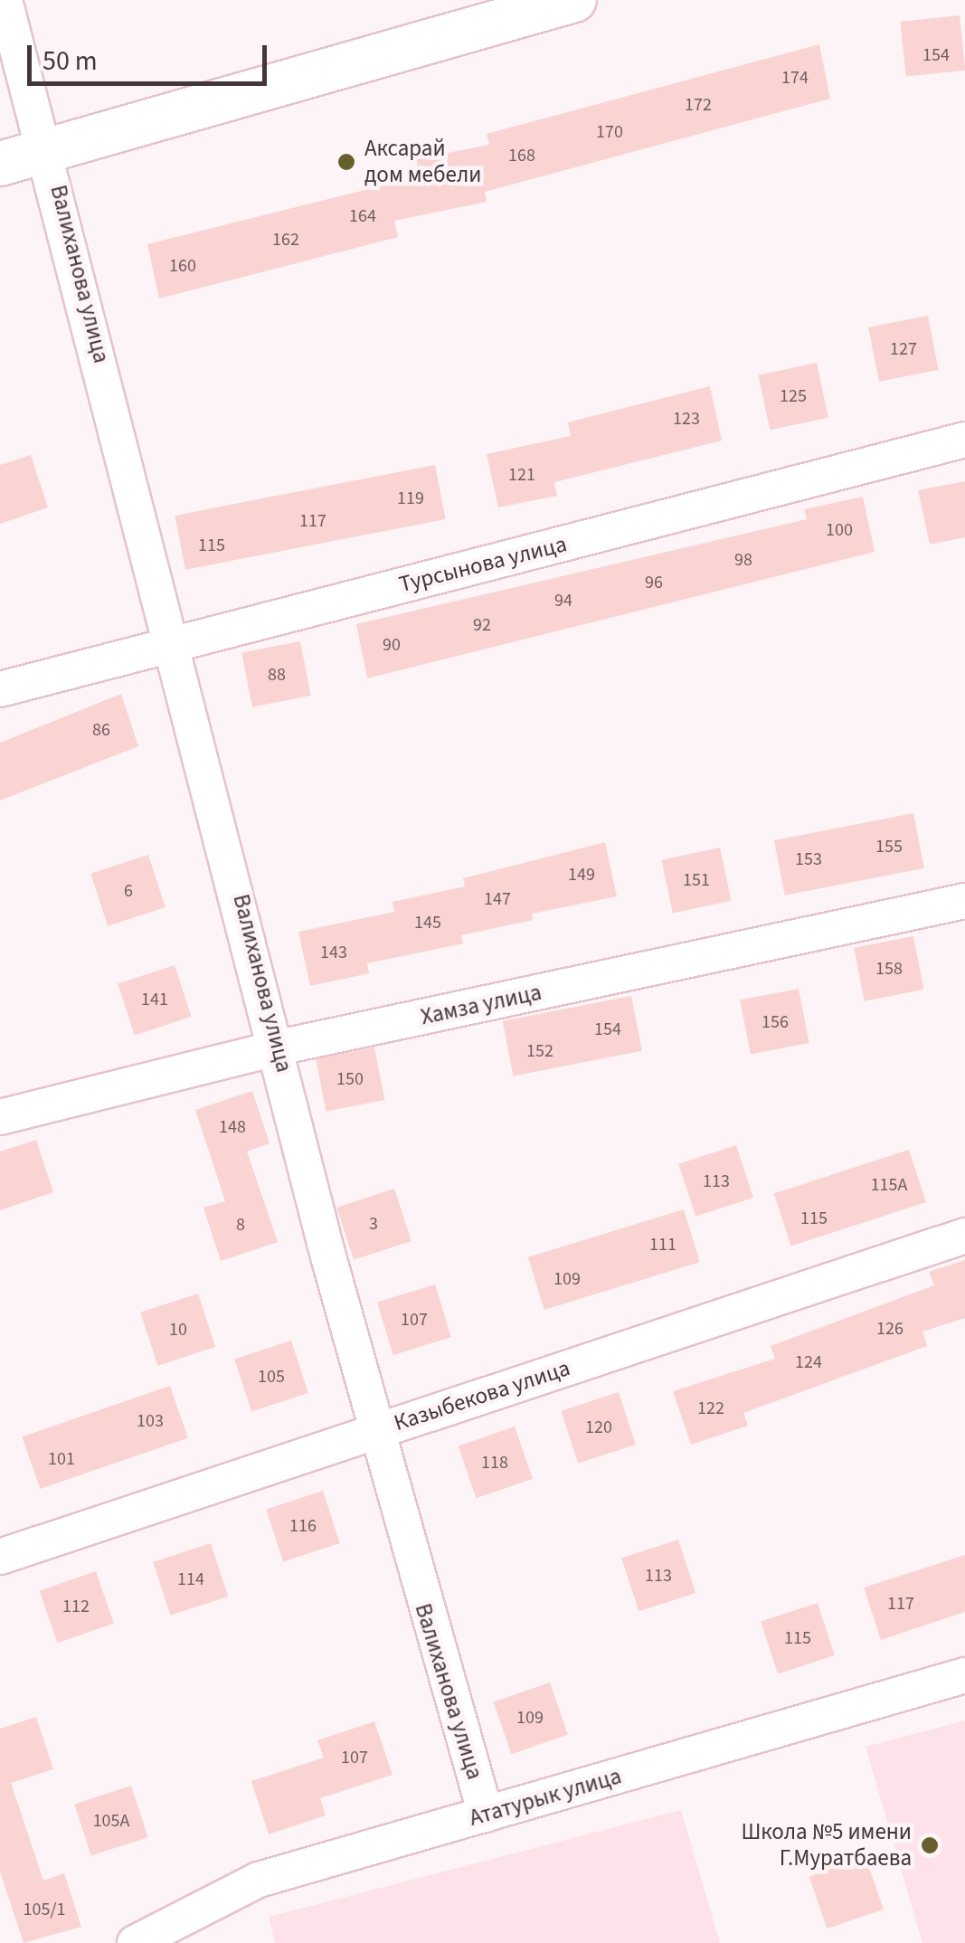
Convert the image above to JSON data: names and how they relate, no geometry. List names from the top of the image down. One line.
{"streets":{"street":["Валиханова улица","Турсынова улица","Хамза улица","Казыбекова улица","Ататурык улица"]},"crossings":[["Валиханова улица","Турсынова улица"],["Валиханова улица","Хамза улица"],["Валиханова улица","Казыбекова улица"],["Валиханова улица","Ататурык улица"]],"places":["Аксарай дом мебели","Школа №5 имени Г.Муратбаева"],"house_numbers":["154","174","172","170","168","164","162","160","127","125","123","121","119","117","100","115","98","96","94","92","90","88","86","155","153","149","151","6","147","145","143","158","141","156","154","152","150","148","113","115А","115","3","8","111","109","107","126","10","124","105","122","103","120","101","118","116","113","114","117","112","115","109","107","105А","105/1"],"scale_bar":"50 m"}
